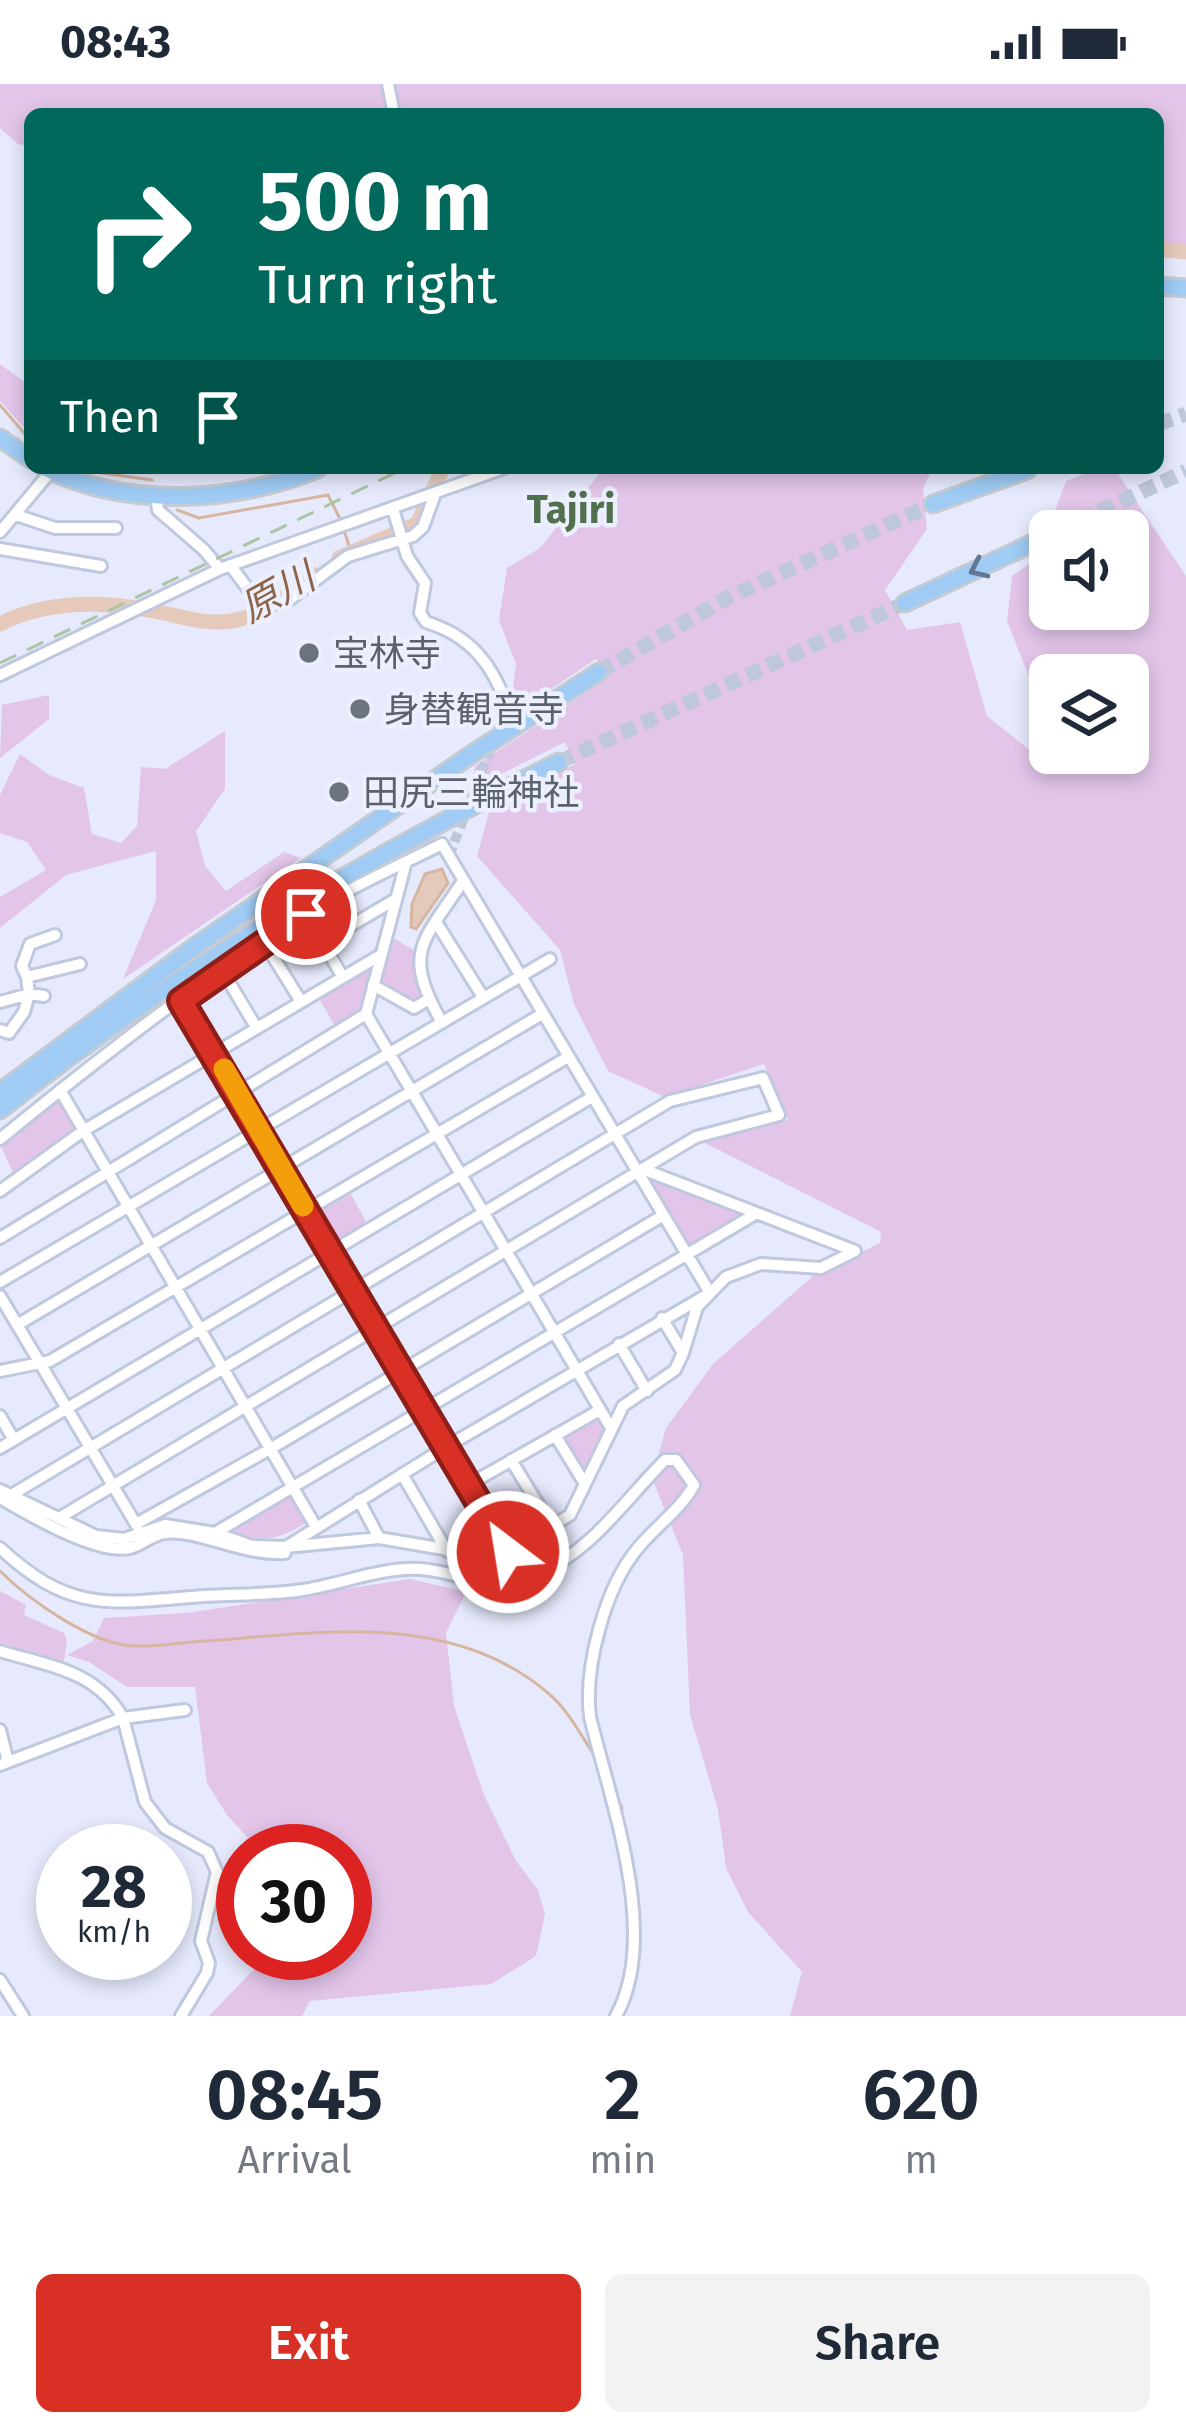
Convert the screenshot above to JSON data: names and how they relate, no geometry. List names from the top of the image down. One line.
{"districts":["Tajiri"],"water":["原川"],"places":["宝林寺","身替観音寺","田尻三輪神社"],"page":{"status":"08:43","turn":["500 m","Turn right"],"then":"Then","speed":"28 km/h","limit":"30","eta":["08:45","Arrival","2","min","620","m"],"buttons":["Exit","Share"]}}
